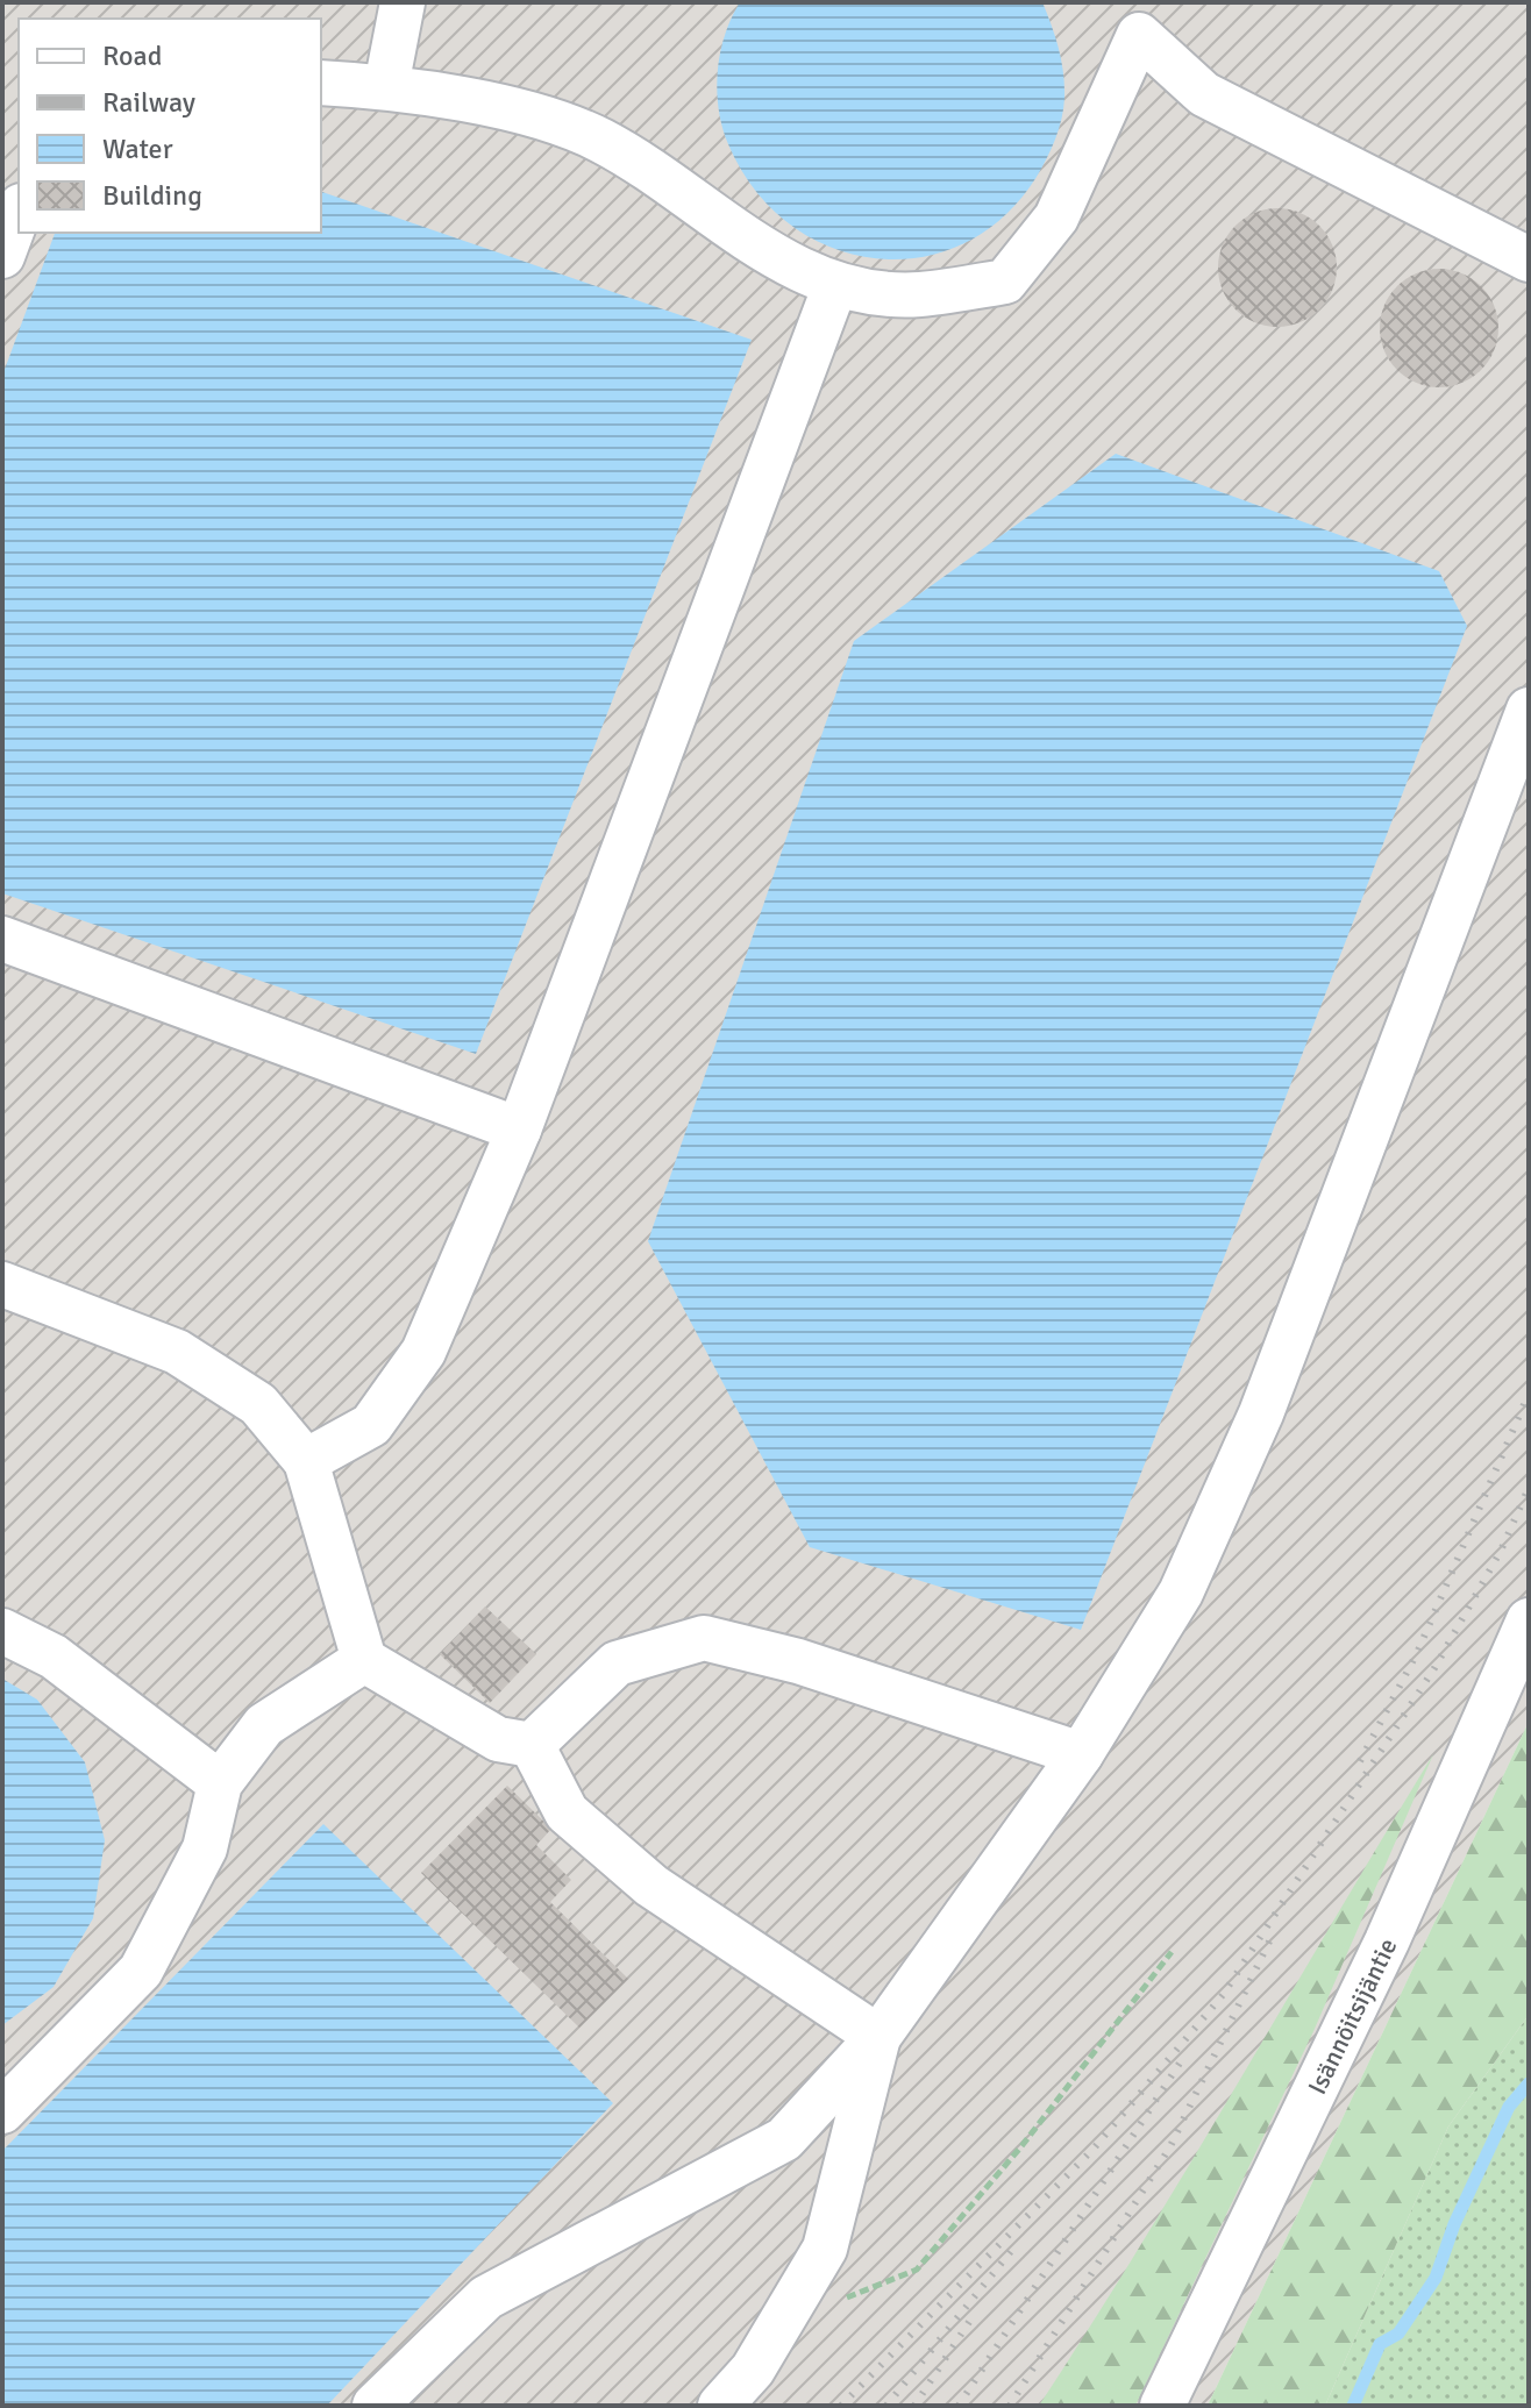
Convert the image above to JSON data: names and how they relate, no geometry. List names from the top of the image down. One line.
{"streets":{"street":["Isännöitsijäntie"]},"legend":["Road","Railway","Water","Building"]}
